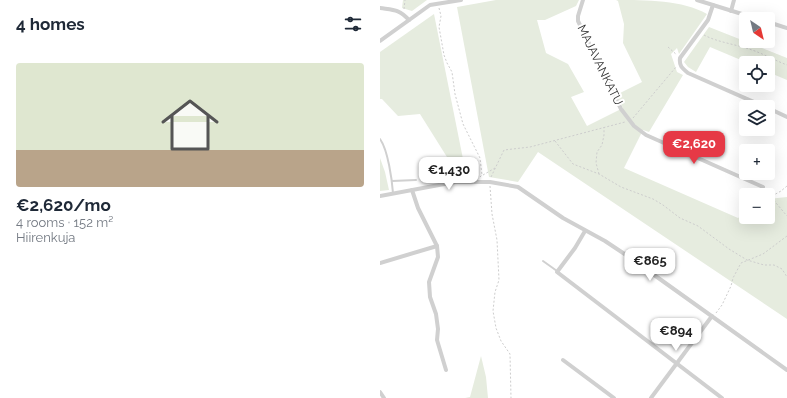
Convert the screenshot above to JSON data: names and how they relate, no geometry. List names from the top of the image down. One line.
{"streets":{"street":["MAJAVANKATU"]},"north":"bottom right","page":{"heading":"4 homes","map_buttons":["+","−"],"list":[{"name":"€2,620/mo","note":"4 rooms · 152 m² · Hiirenkuja"}],"price":["€2,620","€1,430","€865","€894"]}}
